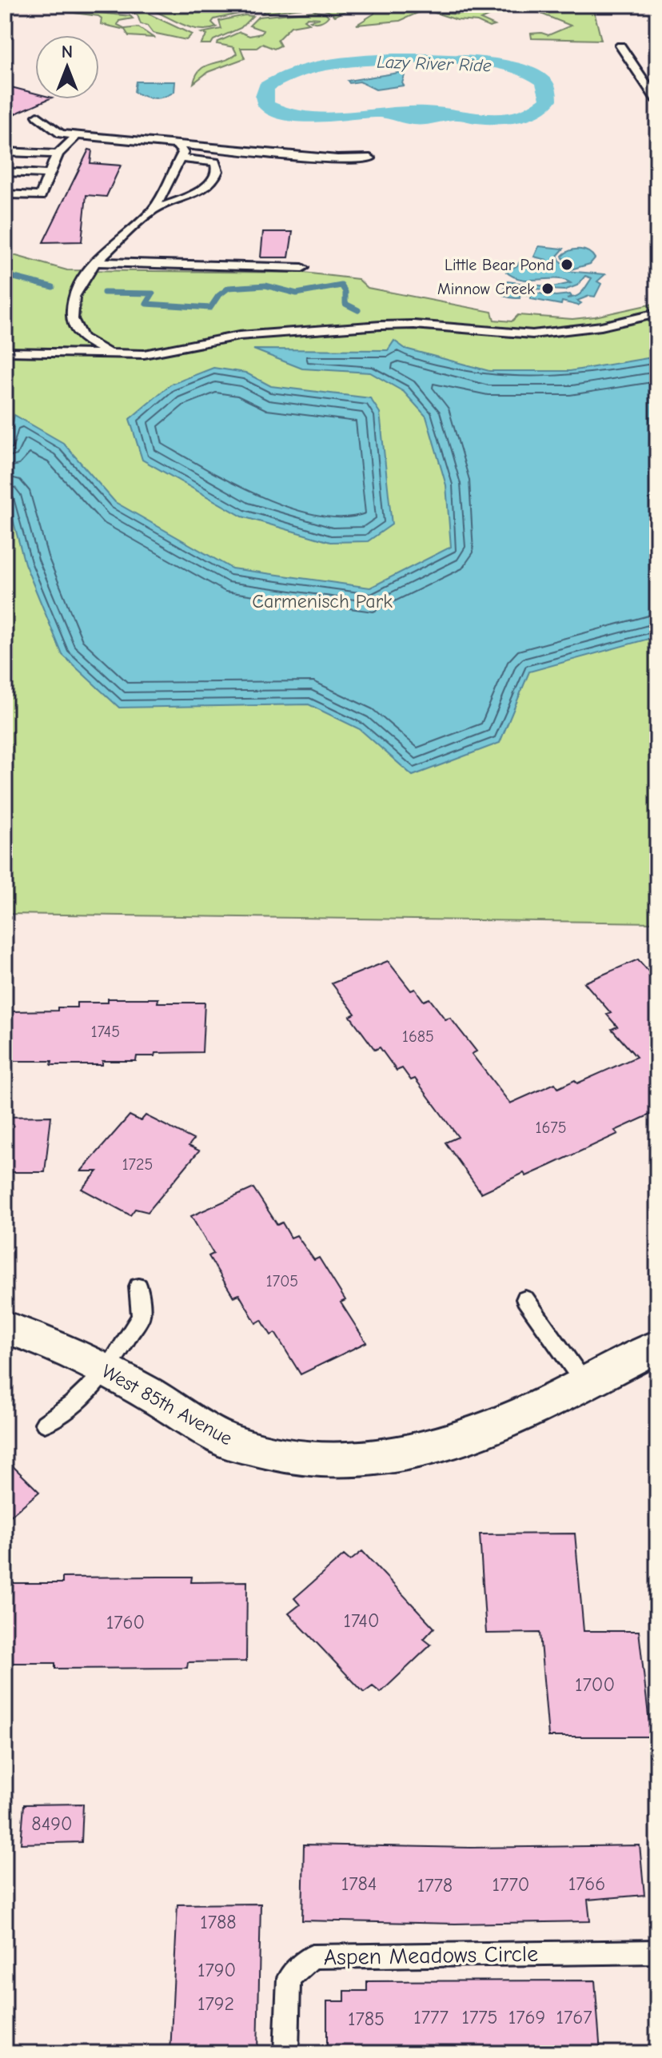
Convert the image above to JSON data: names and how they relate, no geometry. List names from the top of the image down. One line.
{"streets":{"street":["West 85th Avenue"],"lane":["Aspen Meadows Circle"]},"water":["Lazy River Ride"],"parks":["Carmenisch Park"],"places":["Little Bear Pond","Minnow Creek"],"house_numbers":["1745","1685","1675","1725","1705","1740","1760","1700","8490","1784","1766","1770","1778","1788","1790","1792","1777","1775","1769","1767","1785"],"north":"top"}
